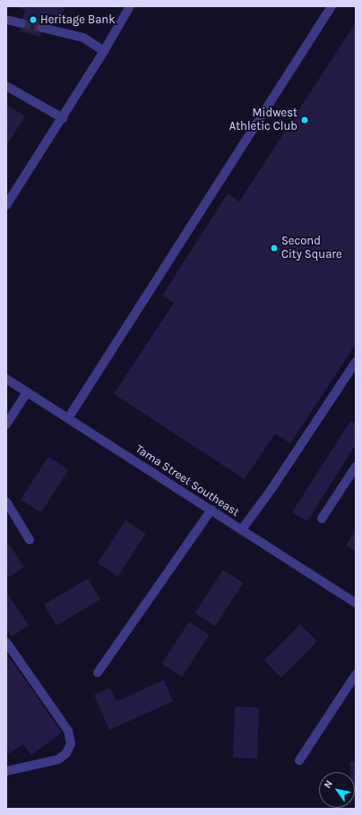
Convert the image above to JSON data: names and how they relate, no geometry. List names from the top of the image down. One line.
{"streets":{"street":["Tama Street Southeast"]},"places":["Heritage Bank","Midwest Athletic Club","Second City Square"],"north":"top left"}
